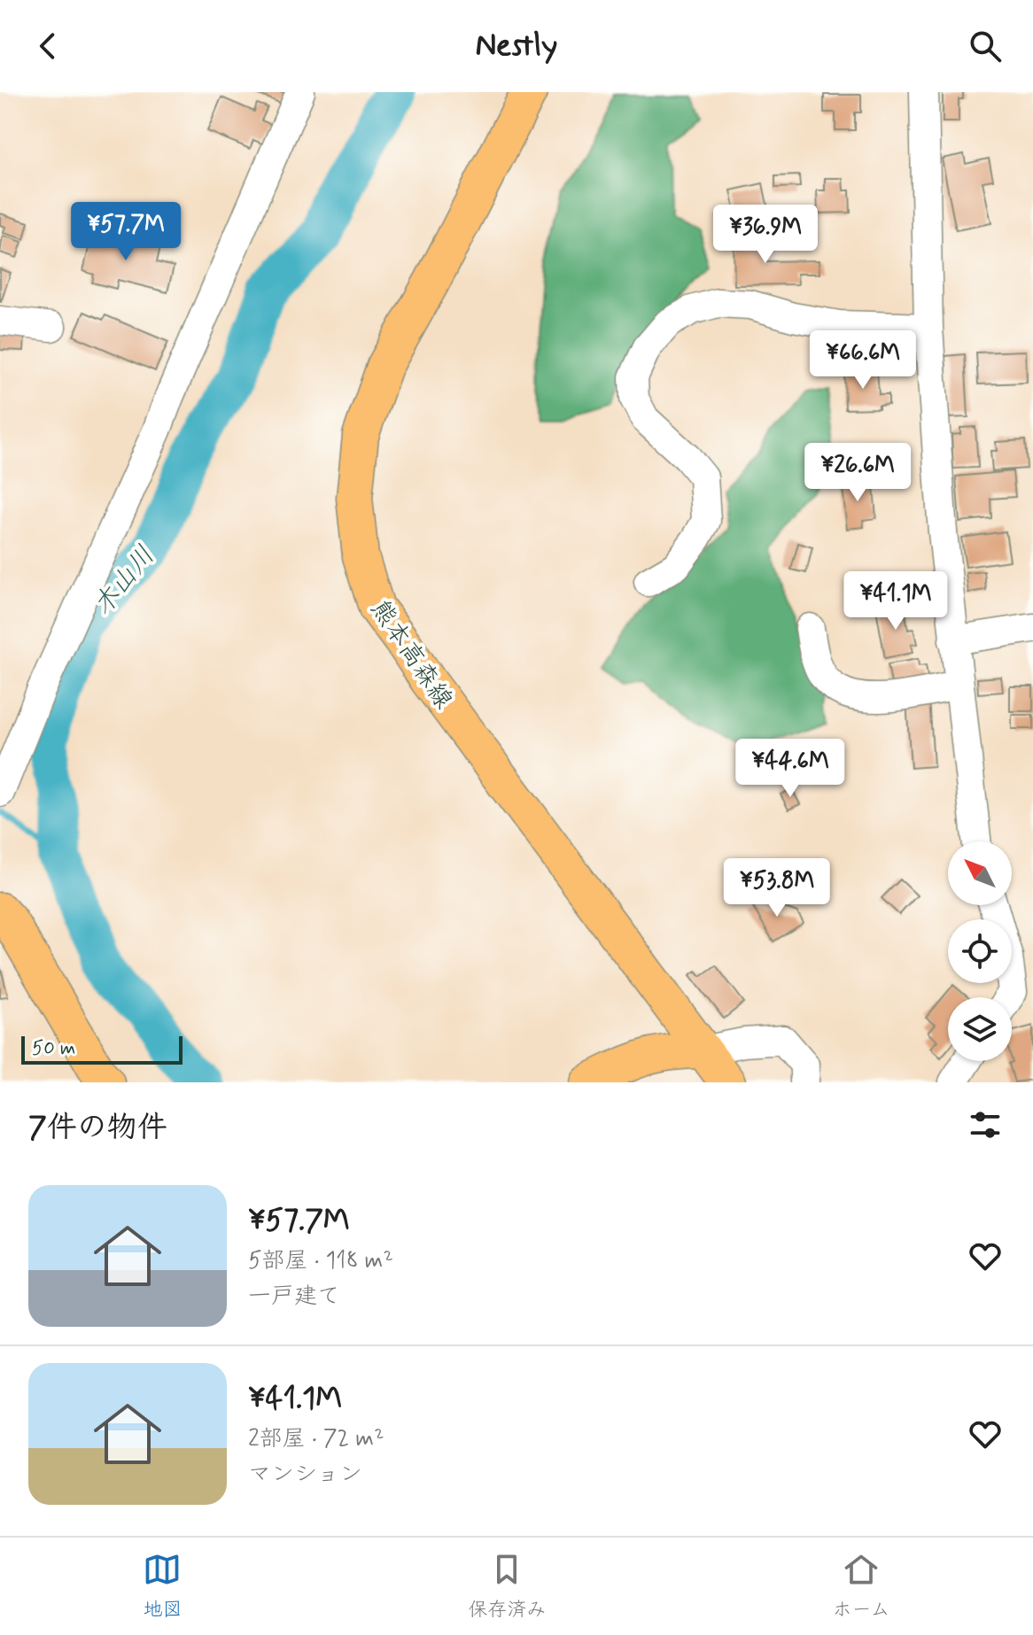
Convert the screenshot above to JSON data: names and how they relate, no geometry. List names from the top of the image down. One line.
{"streets":{"main road":["熊本高森線"]},"water":["木山川"],"scale_bar":"50 m","north":"top left","page":{"header":"Nestly","price":["¥57.7M","¥36.9M","¥66.6M","¥26.6M","¥41.1M","¥44.6M","¥53.8M"],"scale":"50 m","heading":"7件の物件","list":[{"name":"¥57.7M","note":"5部屋 · 118 m² · 一戸建て"},{"name":"¥41.1M","note":"2部屋 · 72 m² · マンション"}],"tabs":["地図","保存済み","ホーム"]}}
